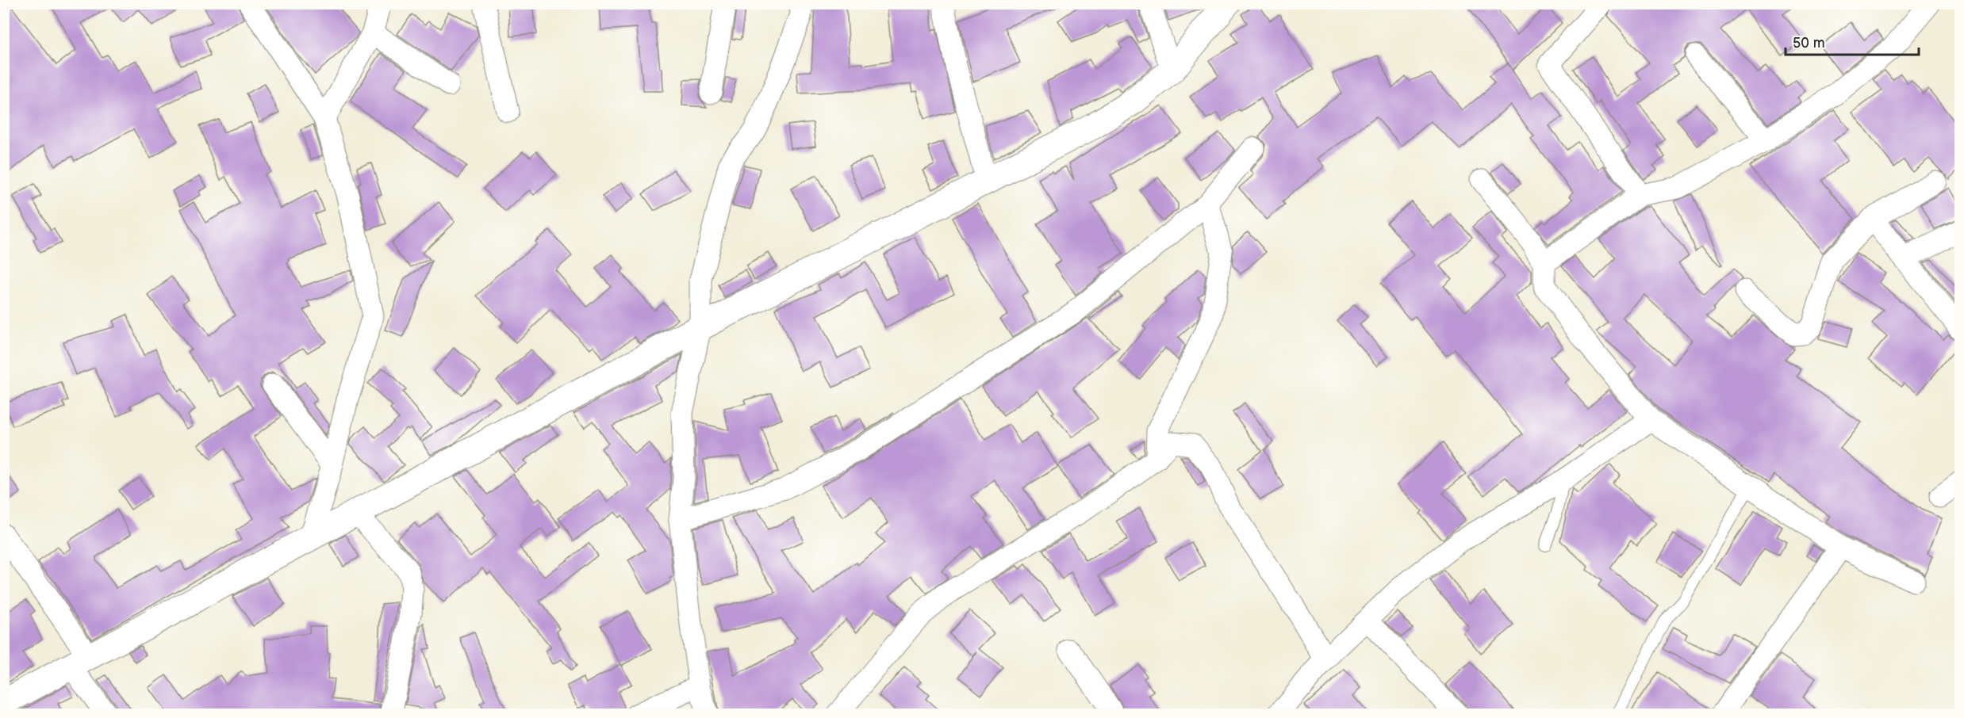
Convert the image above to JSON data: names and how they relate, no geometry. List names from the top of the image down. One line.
{"scale_bar":"50 m"}
